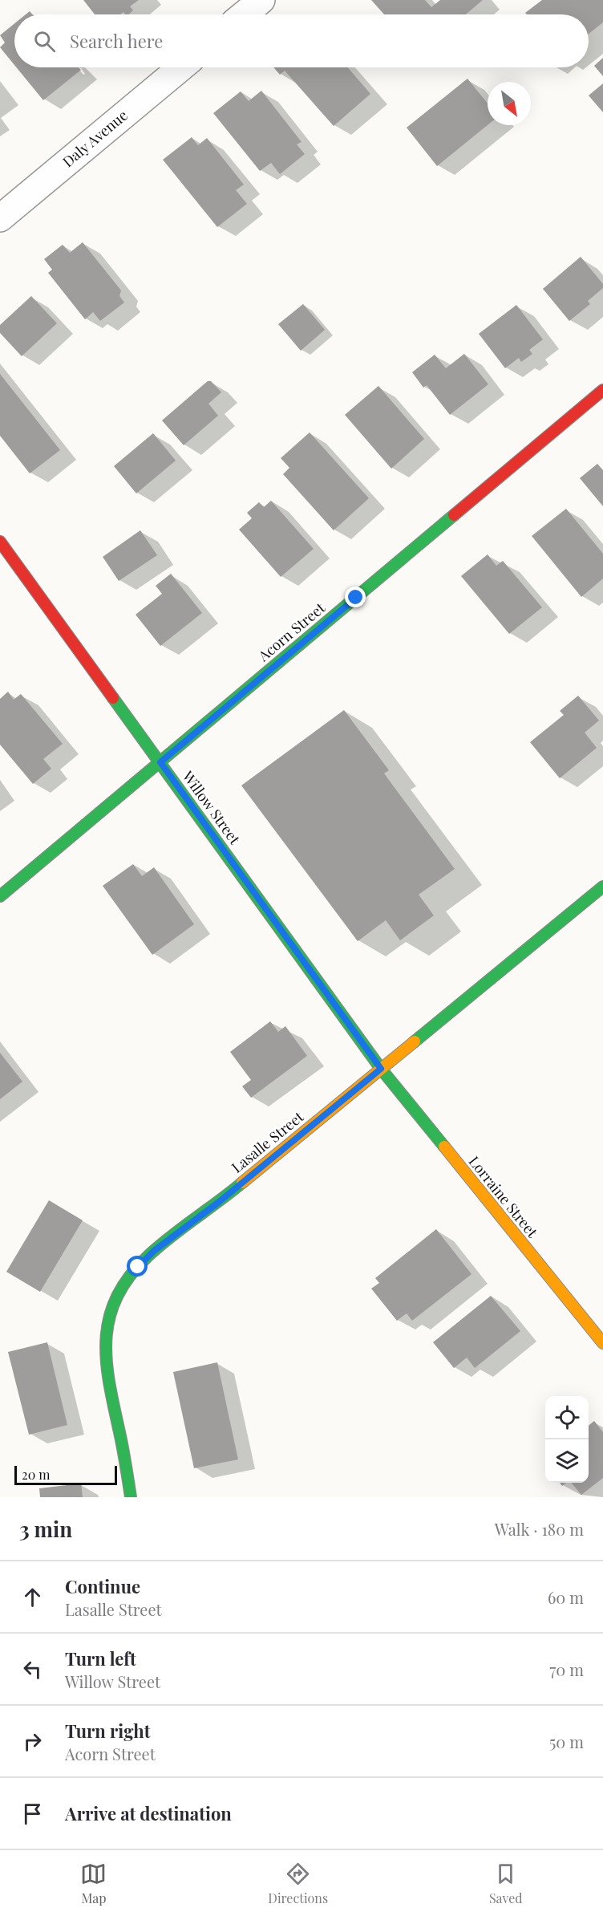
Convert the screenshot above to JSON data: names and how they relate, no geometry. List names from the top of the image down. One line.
{"streets":{"street":["Daly Avenue","Acorn Street","Willow Street","Lasalle Street","Lorraine Street"]},"crossings":[["Acorn Street","Willow Street"],["Willow Street","Lasalle Street"],["Willow Street","Lorraine Street"],["Lasalle Street","Lorraine Street"]],"scale_bar":"20 m","north":"bottom right","page":{"search":"Search here","scale":"20 m","heading":["3 min","Walk · 180 m"],"list":[["Continue","Lasalle Street","60 m"],["Turn left","Willow Street","70 m"],["Turn right","Acorn Street","50 m"],"Arrive at destination"],"nav":["Map","Directions","Saved"]}}
